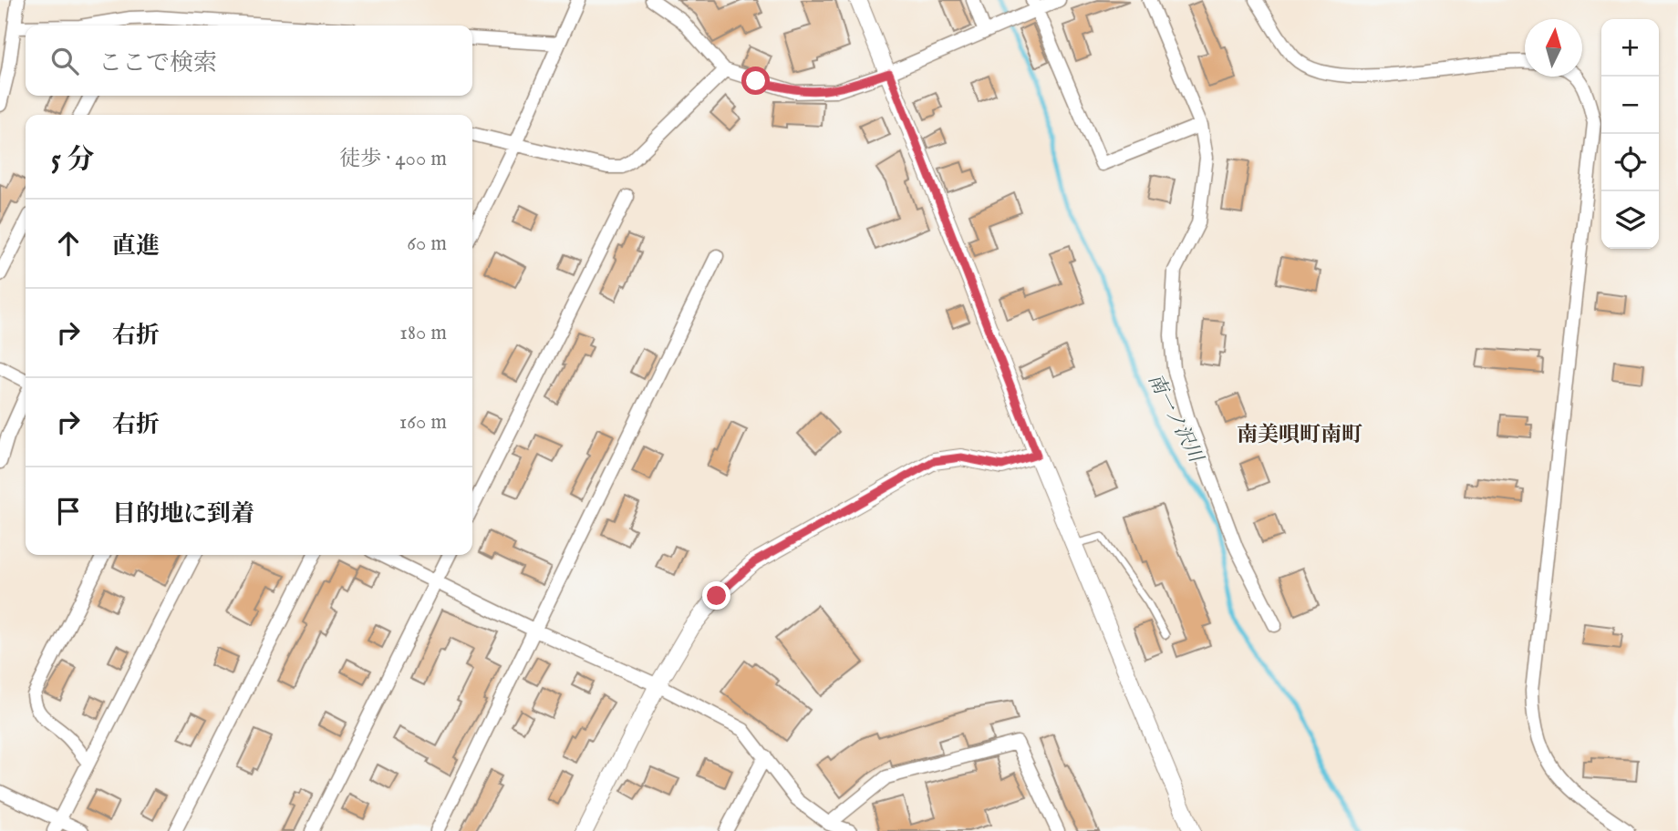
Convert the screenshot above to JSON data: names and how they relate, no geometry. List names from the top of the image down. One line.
{"districts":["南美唄町南町"],"water":["南一ノ沢川"],"north":"top","page":{"map_buttons":["+","−"],"search":"ここで検索","heading":["5 分","徒歩 · 400 m"],"list":[["直進","60 m"],["右折","180 m"],["右折","160 m"],"目的地に到着"]}}
